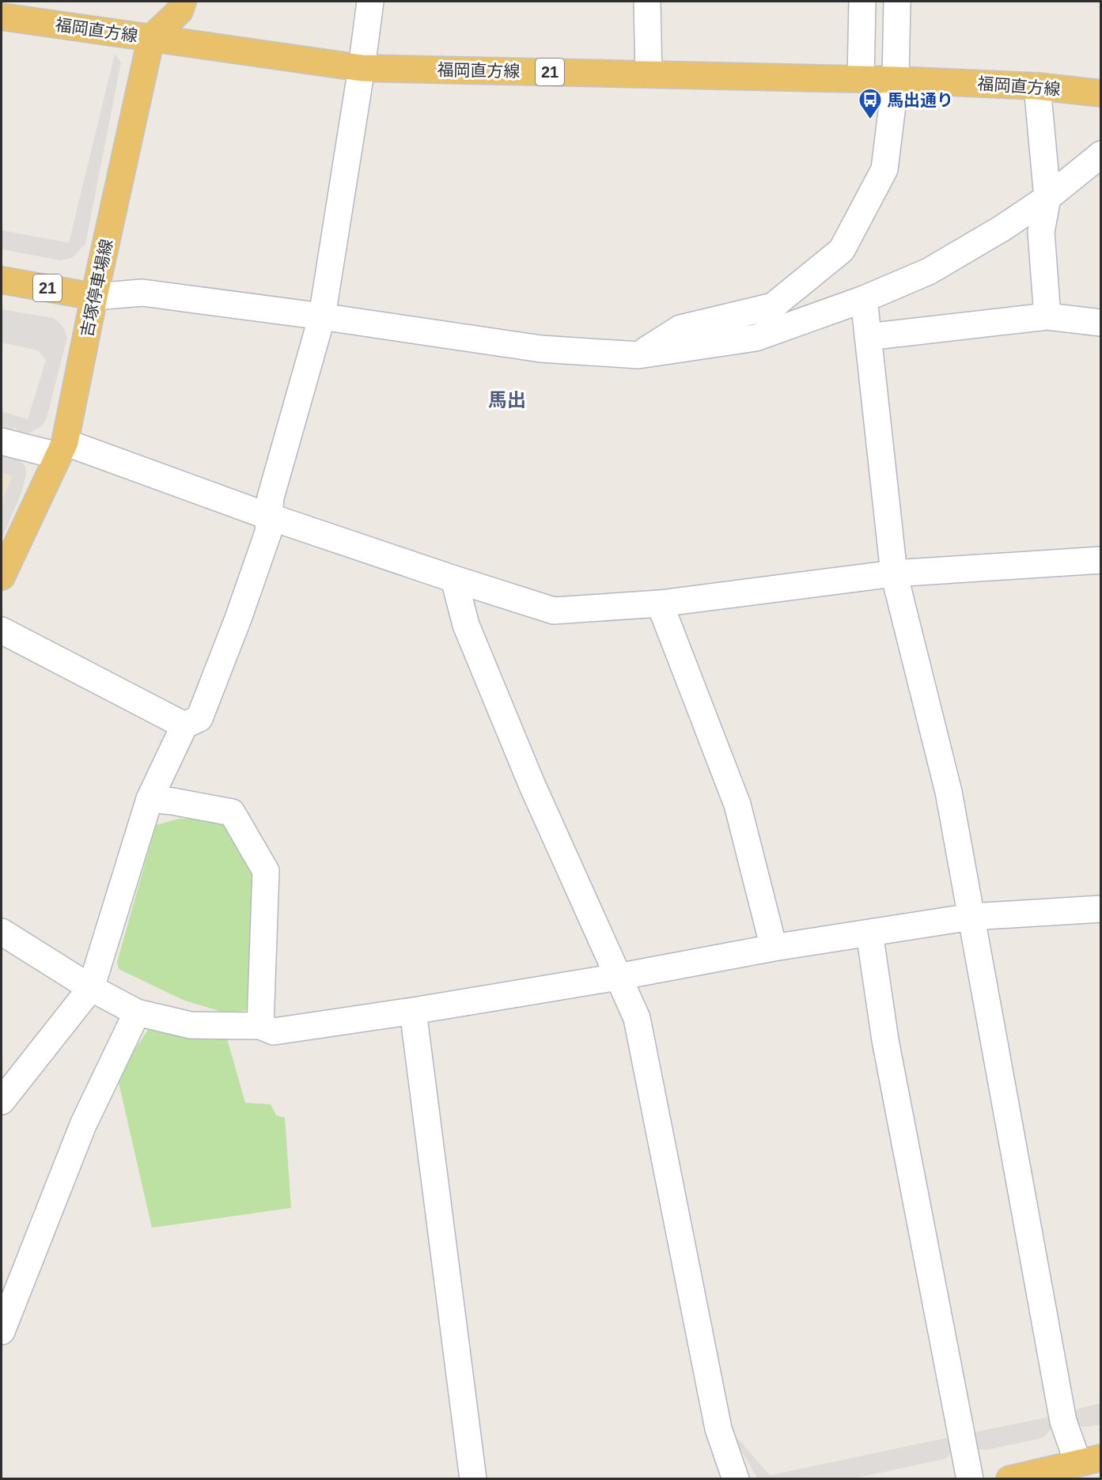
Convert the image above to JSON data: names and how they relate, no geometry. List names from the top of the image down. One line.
{"streets":{"main road":["福岡直方線","21","吉塚停車場線"]},"crossings":[["福岡直方線","吉塚停車場線"],["21","吉塚停車場線"]],"districts":["馬出"],"places":{"bus stop":["馬出通り"]}}
